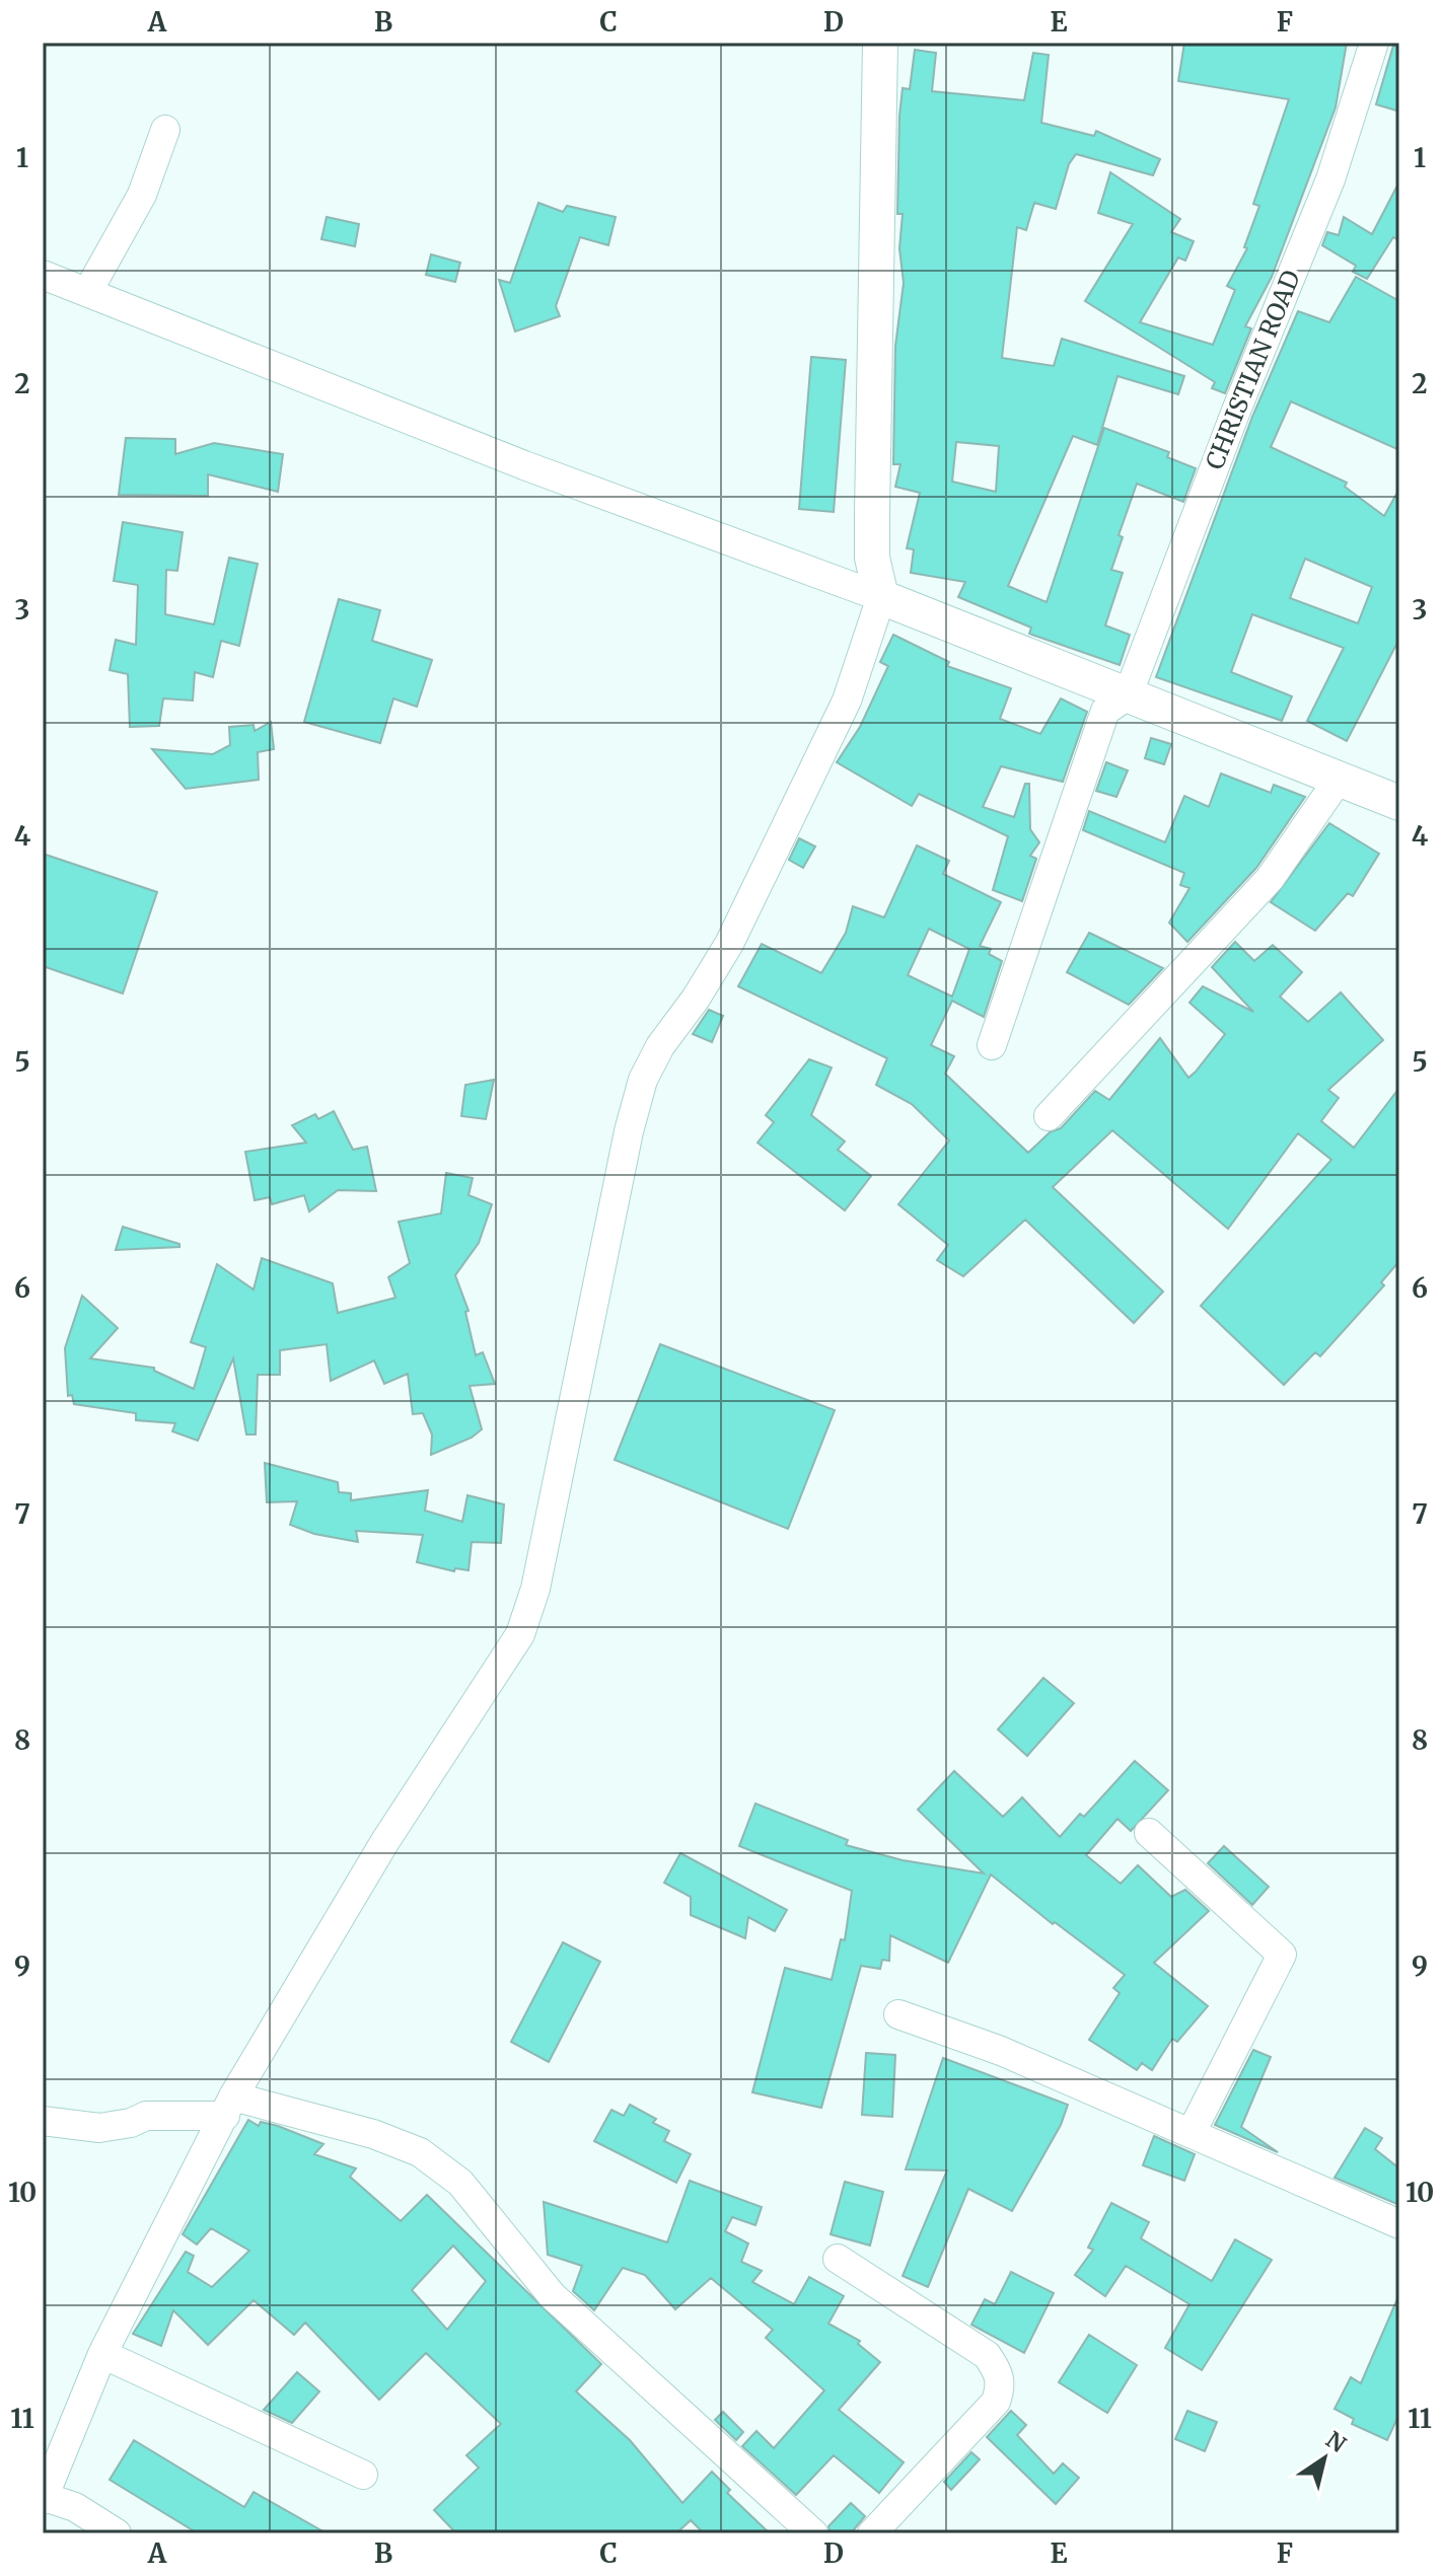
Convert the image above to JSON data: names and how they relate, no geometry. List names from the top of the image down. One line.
{"streets":{"street":["CHRISTIAN ROAD"]},"north":"top right","grid":{"columns":["A","B","C","D","E","F"],"rows":["1","2","3","4","5","6","7","8","9","10","11"]}}
